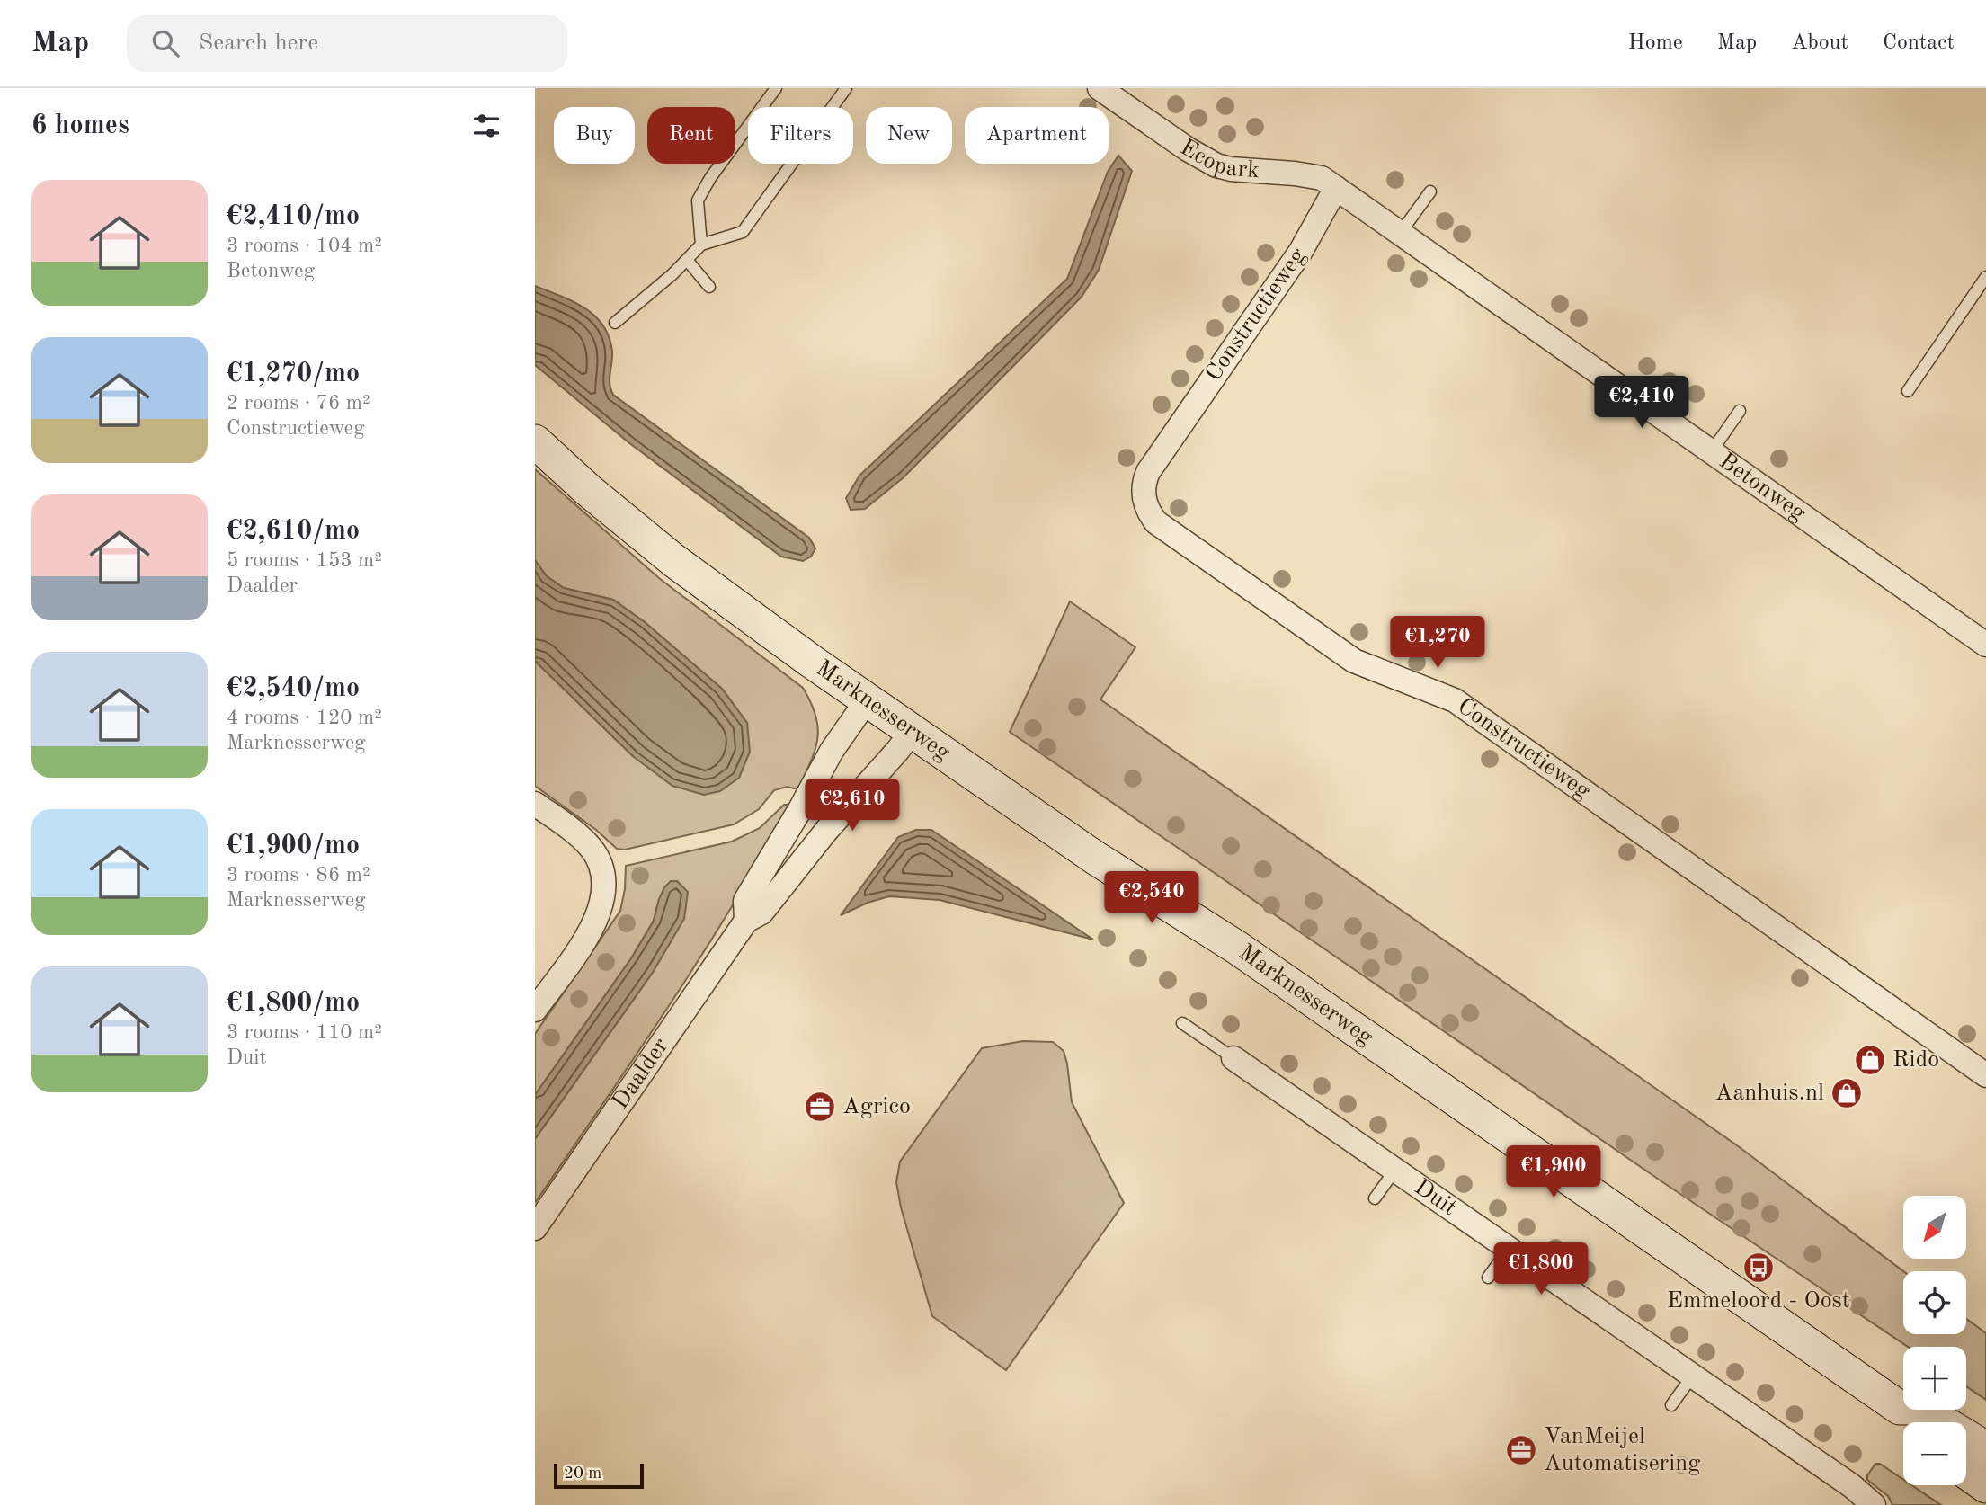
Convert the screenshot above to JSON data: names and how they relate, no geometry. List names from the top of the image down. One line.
{"streets":{"main road":["Marknesserweg"],"street":["Ecopark","Constructieweg","Betonweg","Daalder","Duit"]},"crossings":[["Ecopark","Constructieweg"],["Ecopark","Betonweg"],["Constructieweg","Betonweg"],["Marknesserweg","Daalder"]],"places":{"shop":["Rido","Aanhuis.nl"],"office":["Agrico","VanMeijel Automatisering"],"bus stop":["Emmeloord - Oost"]},"scale_bar":"20 m","north":"bottom left","page":{"header":"Map","search":"Search here","nav":["Home","Map","About","Contact"],"heading":"6 homes","chip":["Buy","Rent","Filters","New","Apartment"],"list":[{"name":"€2,410/mo","note":"3 rooms · 104 m² · Betonweg"},{"name":"€1,270/mo","note":"2 rooms · 76 m² · Constructieweg"},{"name":"€2,610/mo","note":"5 rooms · 153 m² · Daalder"},{"name":"€2,540/mo","note":"4 rooms · 120 m² · Marknesserweg"},{"name":"€1,900/mo","note":"3 rooms · 86 m² · Marknesserweg"},{"name":"€1,800/mo","note":"3 rooms · 110 m² · Duit"}],"price":["€2,410","€1,270","€2,610","€2,540","€1,900","€1,800"],"map_buttons":["+","−"],"scale":"20 m"}}
